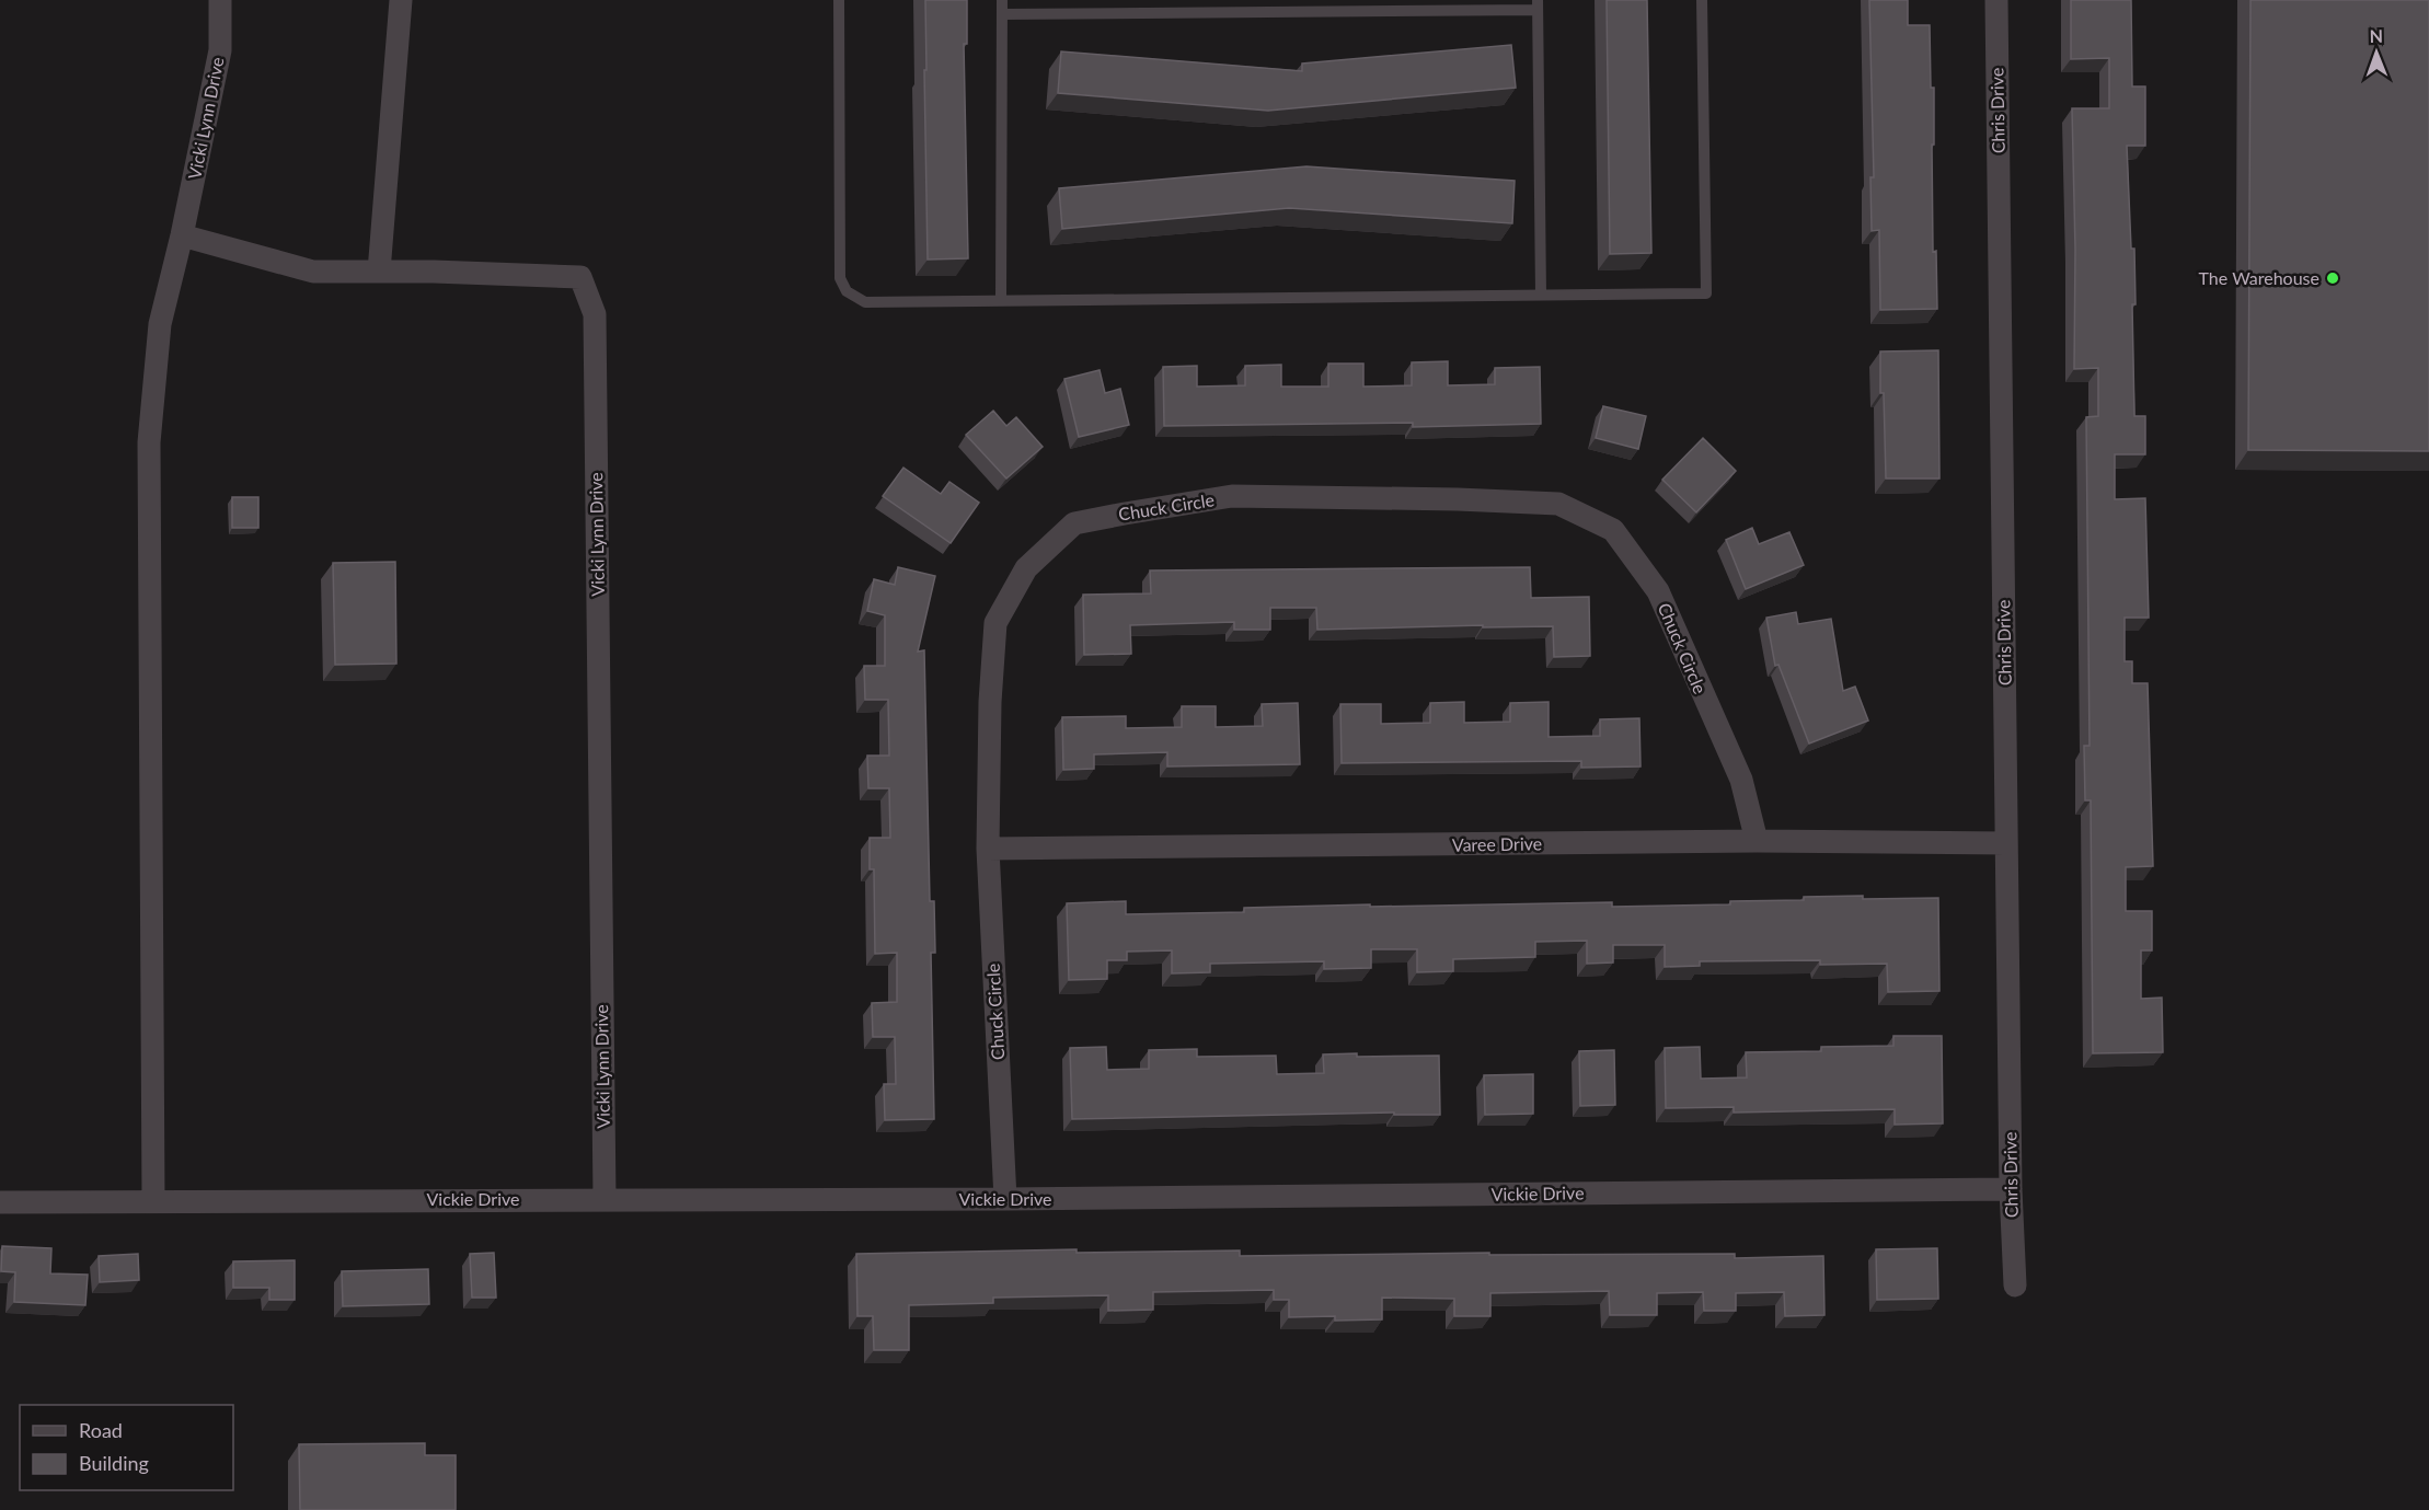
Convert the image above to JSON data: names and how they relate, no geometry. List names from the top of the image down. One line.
{"streets":{"street":["Chris Drive","Vicki Lynn Drive","Chuck Circle","Varee Drive","Vickie Drive"]},"crossings":[["Chris Drive","Varee Drive"],["Chris Drive","Vickie Drive"],["Vicki Lynn Drive","Vickie Drive"],["Chuck Circle","Varee Drive"],["Chuck Circle","Vickie Drive"]],"places":["The Warehouse"],"legend":["Road","Building"],"north":"top"}
